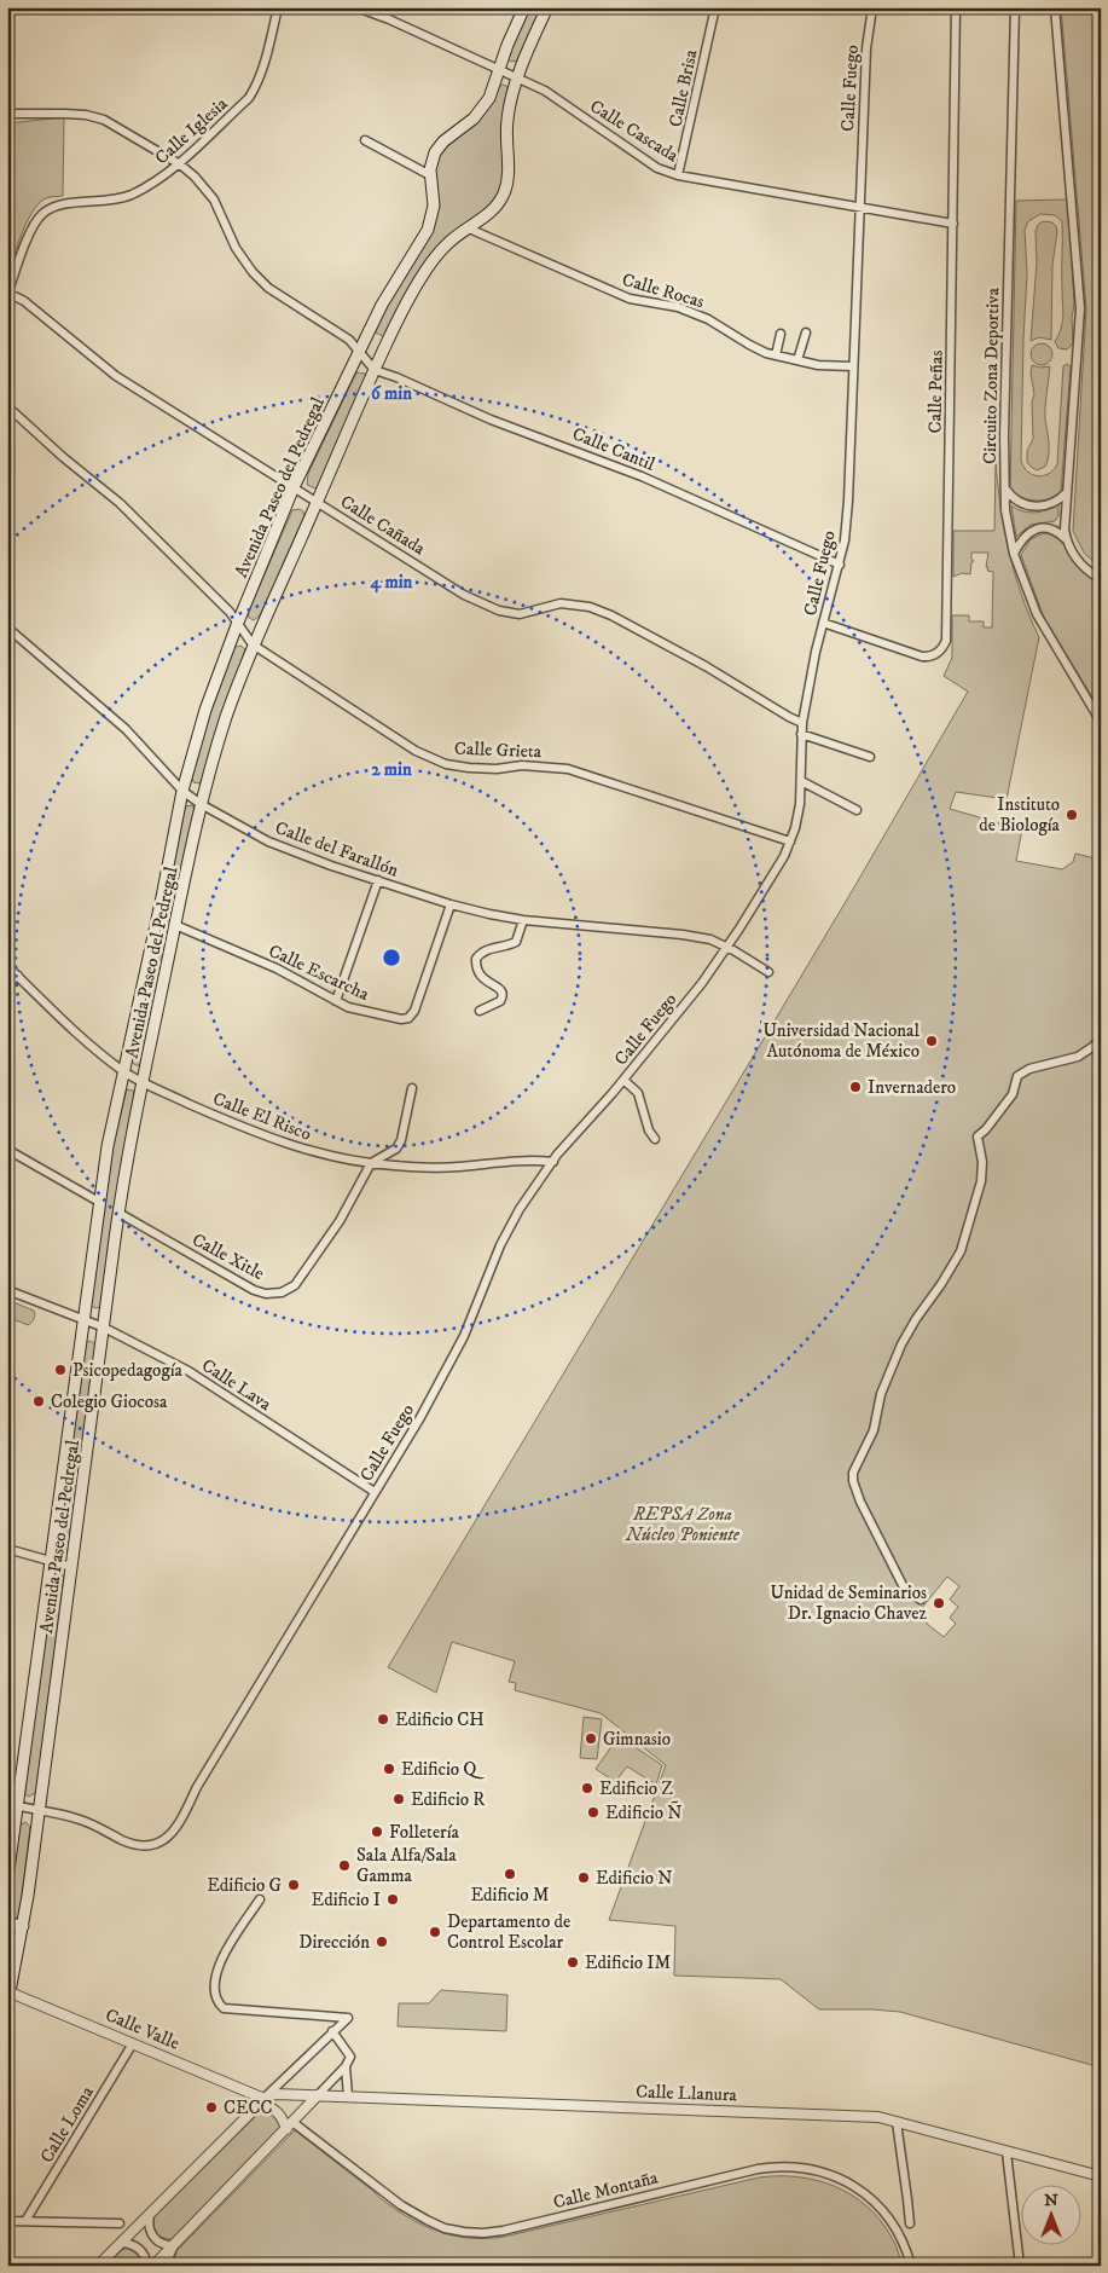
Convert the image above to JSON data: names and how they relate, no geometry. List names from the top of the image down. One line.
{"streets":{"main road":["Avenida Paseo del Pedregal"],"street":["Calle Brisa","Calle Fuego","Calle Iglesia","Calle Cascada","Calle Rocas","Circuito Zona Deportiva","Calle Peñas","Calle Cantil","Calle Cañada","Calle Grieta","Calle del Farallón","Calle Escarcha","Calle El Risco","Calle Xitle","Calle Lava","Calle Valle","Calle Llanura","Calle Loma","Calle Montaña"]},"crossings":[["Calle Brisa","Calle Cascada"],["Calle Fuego","Calle Cascada"],["Calle Fuego","Calle Rocas"],["Calle Fuego","Calle Peñas"],["Calle Fuego","Calle Cantil"],["Calle Fuego","Avenida Paseo del Pedregal"],["Calle Fuego","Calle Cañada"],["Calle Fuego","Calle Grieta"],["Calle Fuego","Calle del Farallón"],["Calle Fuego","Calle El Risco"],["Calle Fuego","Calle Lava"],["Calle Iglesia","Calle Cañada"],["Calle Cascada","Calle Peñas"],["Calle Cascada","Avenida Paseo del Pedregal"],["Calle Rocas","Avenida Paseo del Pedregal"],["Calle Cantil","Avenida Paseo del Pedregal"],["Avenida Paseo del Pedregal","Calle Cañada"],["Avenida Paseo del Pedregal","Calle Grieta"],["Avenida Paseo del Pedregal","Calle del Farallón"],["Avenida Paseo del Pedregal","Calle Escarcha"],["Avenida Paseo del Pedregal","Calle El Risco"],["Avenida Paseo del Pedregal","Calle Xitle"],["Avenida Paseo del Pedregal","Calle Lava"],["Avenida Paseo del Pedregal","Calle Valle"],["Calle del Farallón","Calle Escarcha"],["Calle El Risco","Calle Xitle"],["Calle Valle","Calle Llanura"],["Calle Valle","Calle Loma"]],"parks":["REPSA Zona Núcleo Poniente"],"places":["Instituto de Biología","Universidad Nacional Autónoma de México","Invernadero","Psicopedagogía","Colegio Giocosa","Unidad de Seminarios Dr. Ignacio Chavez","Edificio CH","Gimnasio","Edificio Q","Edificio Z","Edificio R","Edificio Ñ","Folletería","Sala Alfa/Sala Gamma","Edificio M","Edificio N","Edificio G","Edificio I","Departamento de Control Escolar","Dirección","Edificio IM","CECC"],"north":"top","rings":["6 min","4 min","2 min"]}
